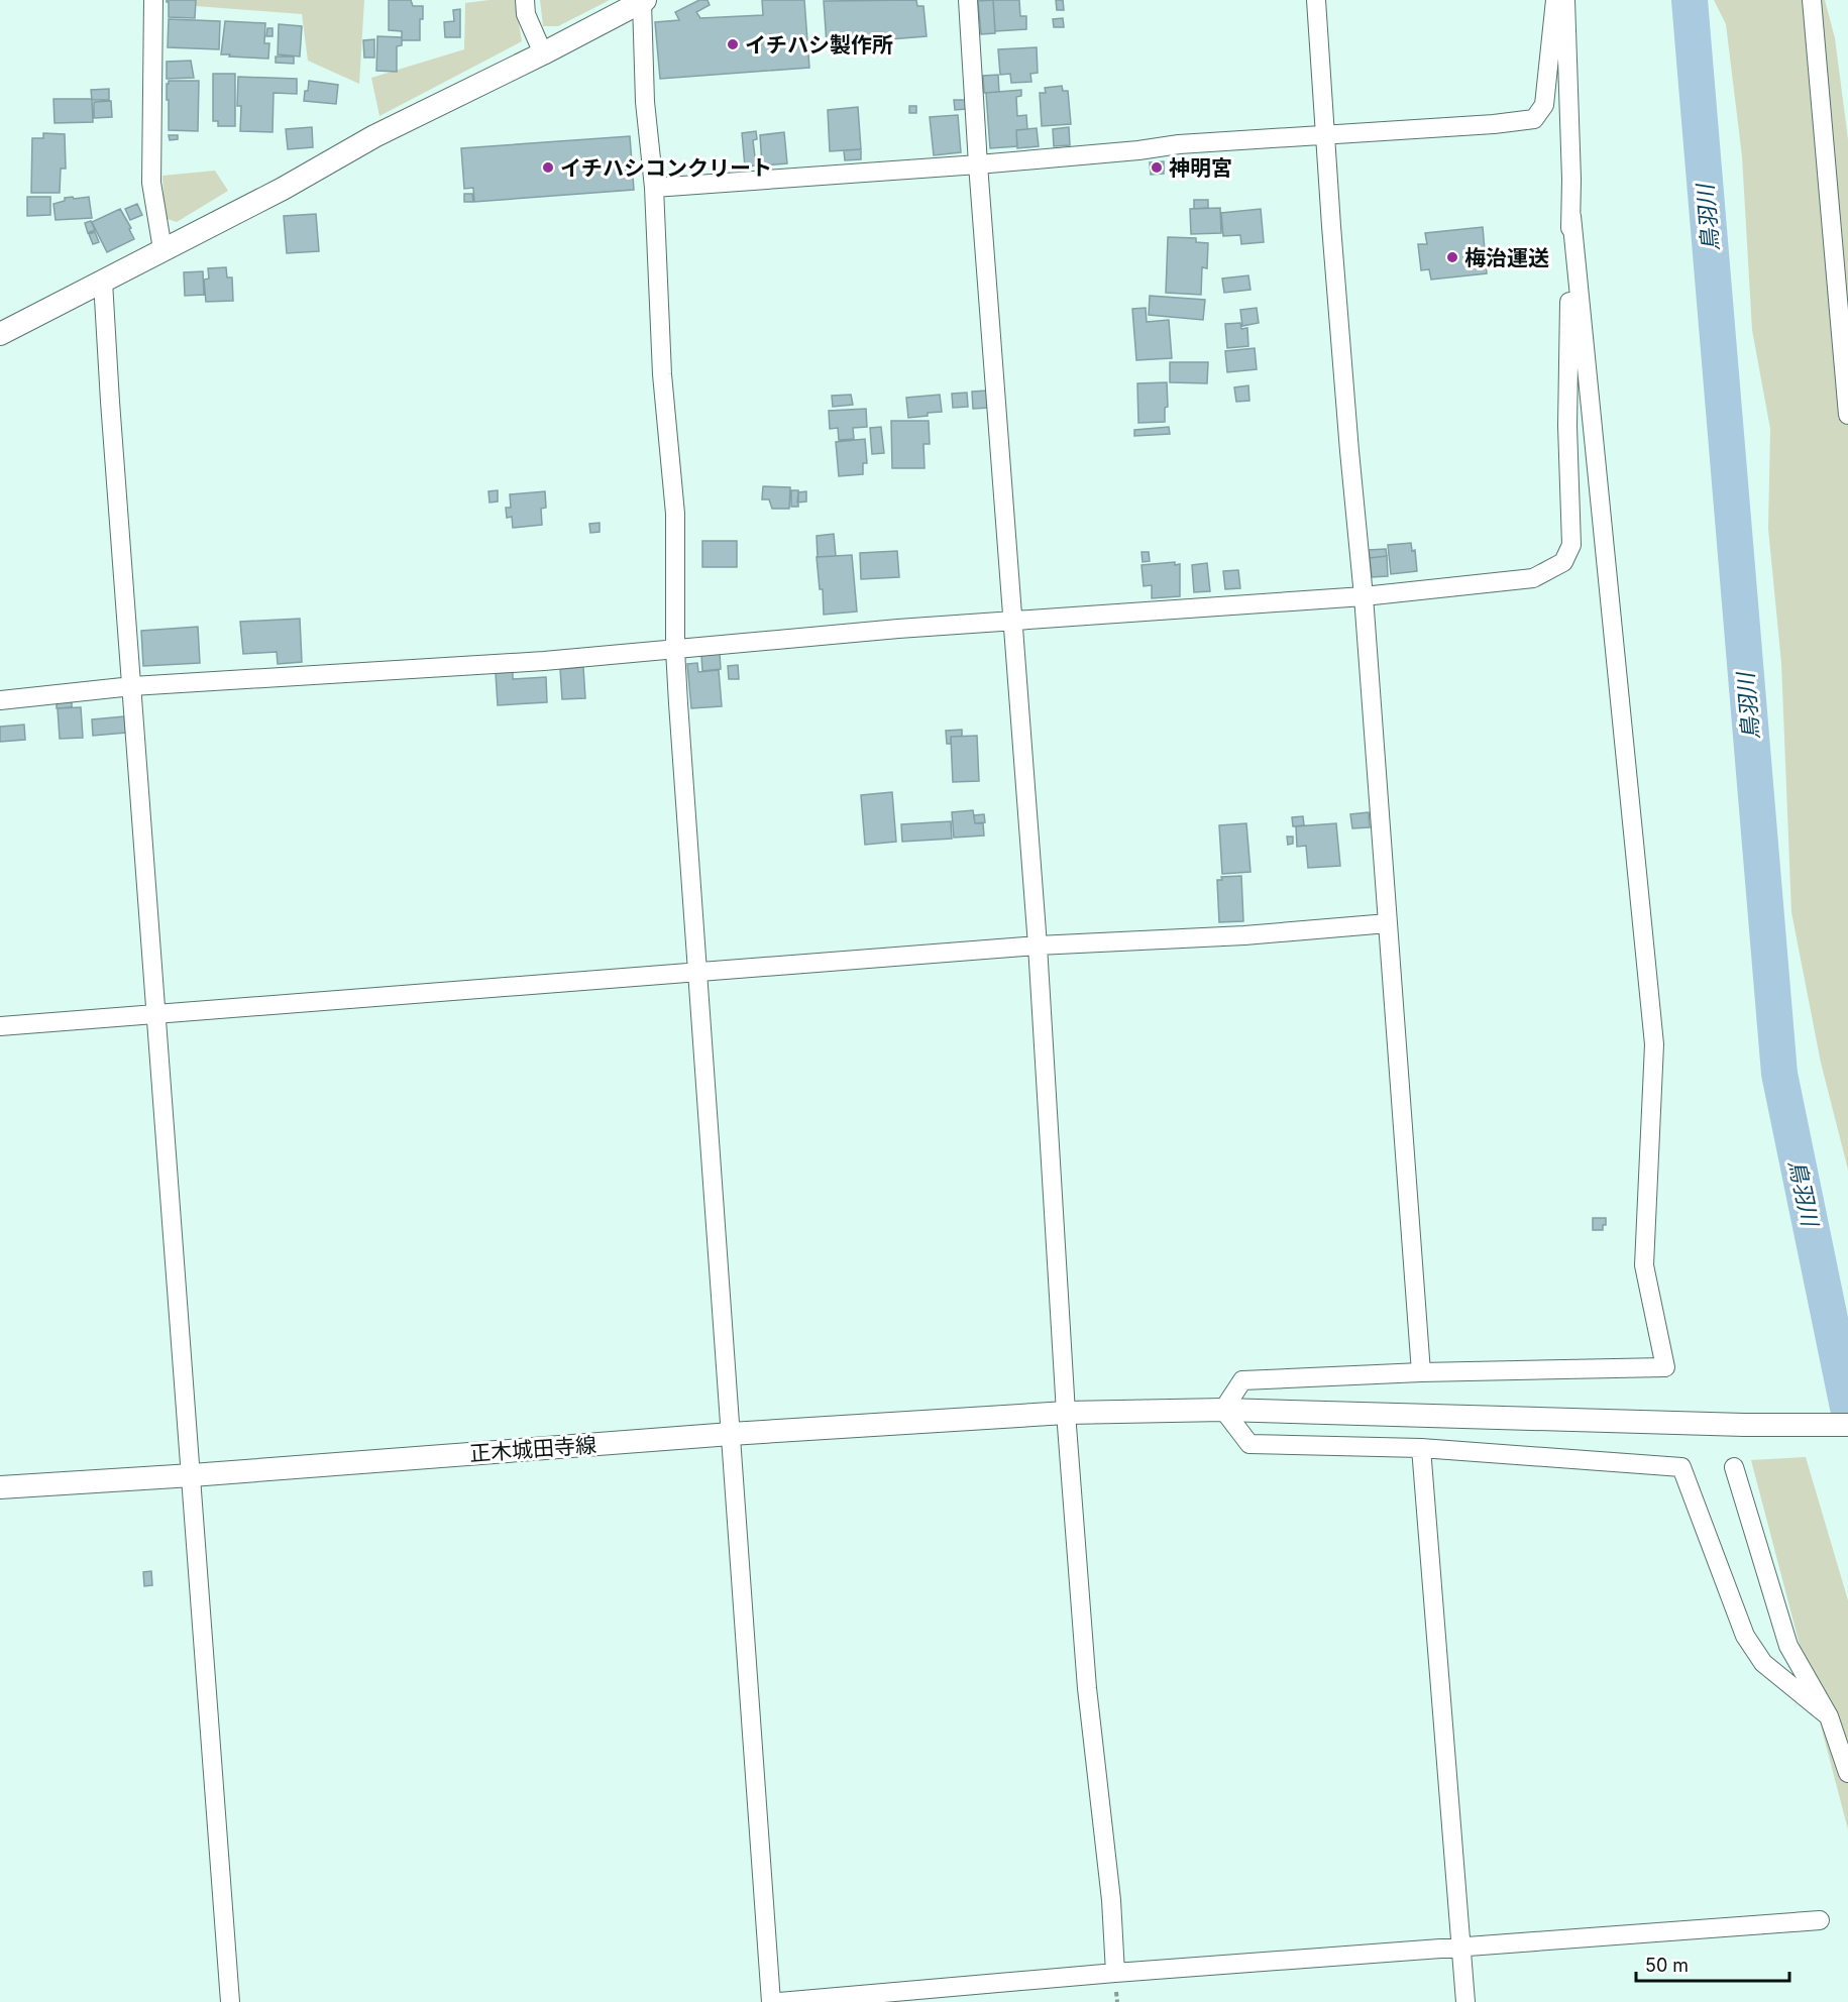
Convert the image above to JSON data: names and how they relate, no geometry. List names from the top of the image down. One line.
{"streets":{"street":["正木城田寺線"]},"water":["鳥羽川"],"places":["イチハシ製作所","イチハシコンクリート","神明宮","梅治運送"],"scale_bar":"50 m"}
